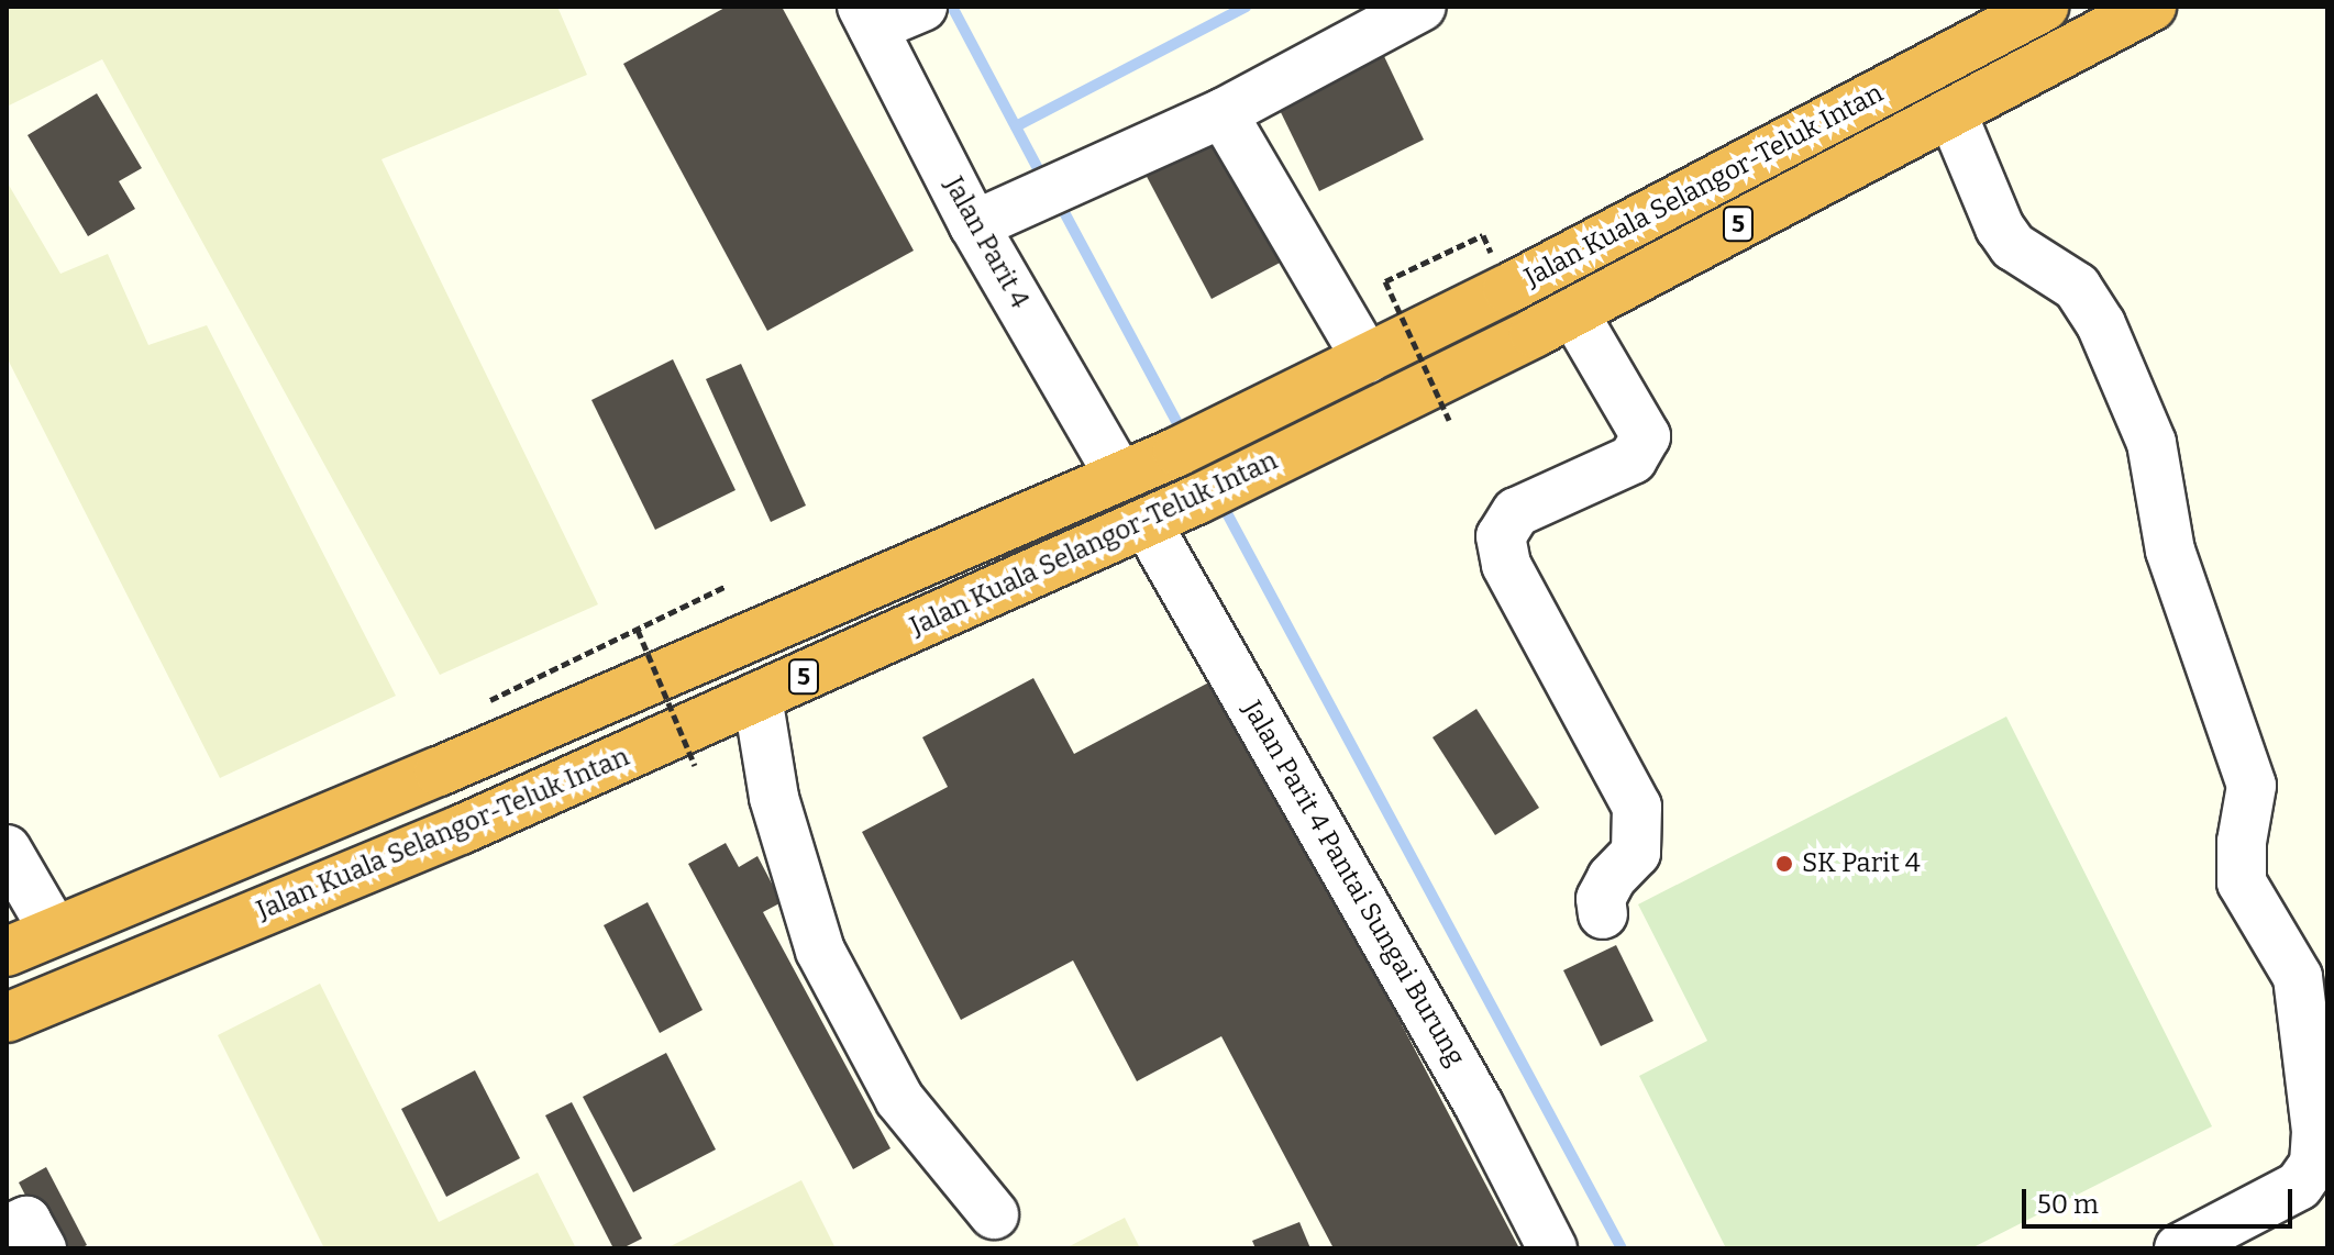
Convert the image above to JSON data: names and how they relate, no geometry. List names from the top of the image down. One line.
{"streets":{"highway":["Jalan Kuala Selangor-Teluk Intan","5"],"street":["Jalan Parit 4","Jalan Parit 4 Pantai Sungai Burung"]},"crossings":[["Jalan Kuala Selangor-Teluk Intan","Jalan Parit 4"],["Jalan Kuala Selangor-Teluk Intan","Jalan Parit 4 Pantai Sungai Burung"]],"places":["SK Parit 4"],"scale_bar":"50 m"}
